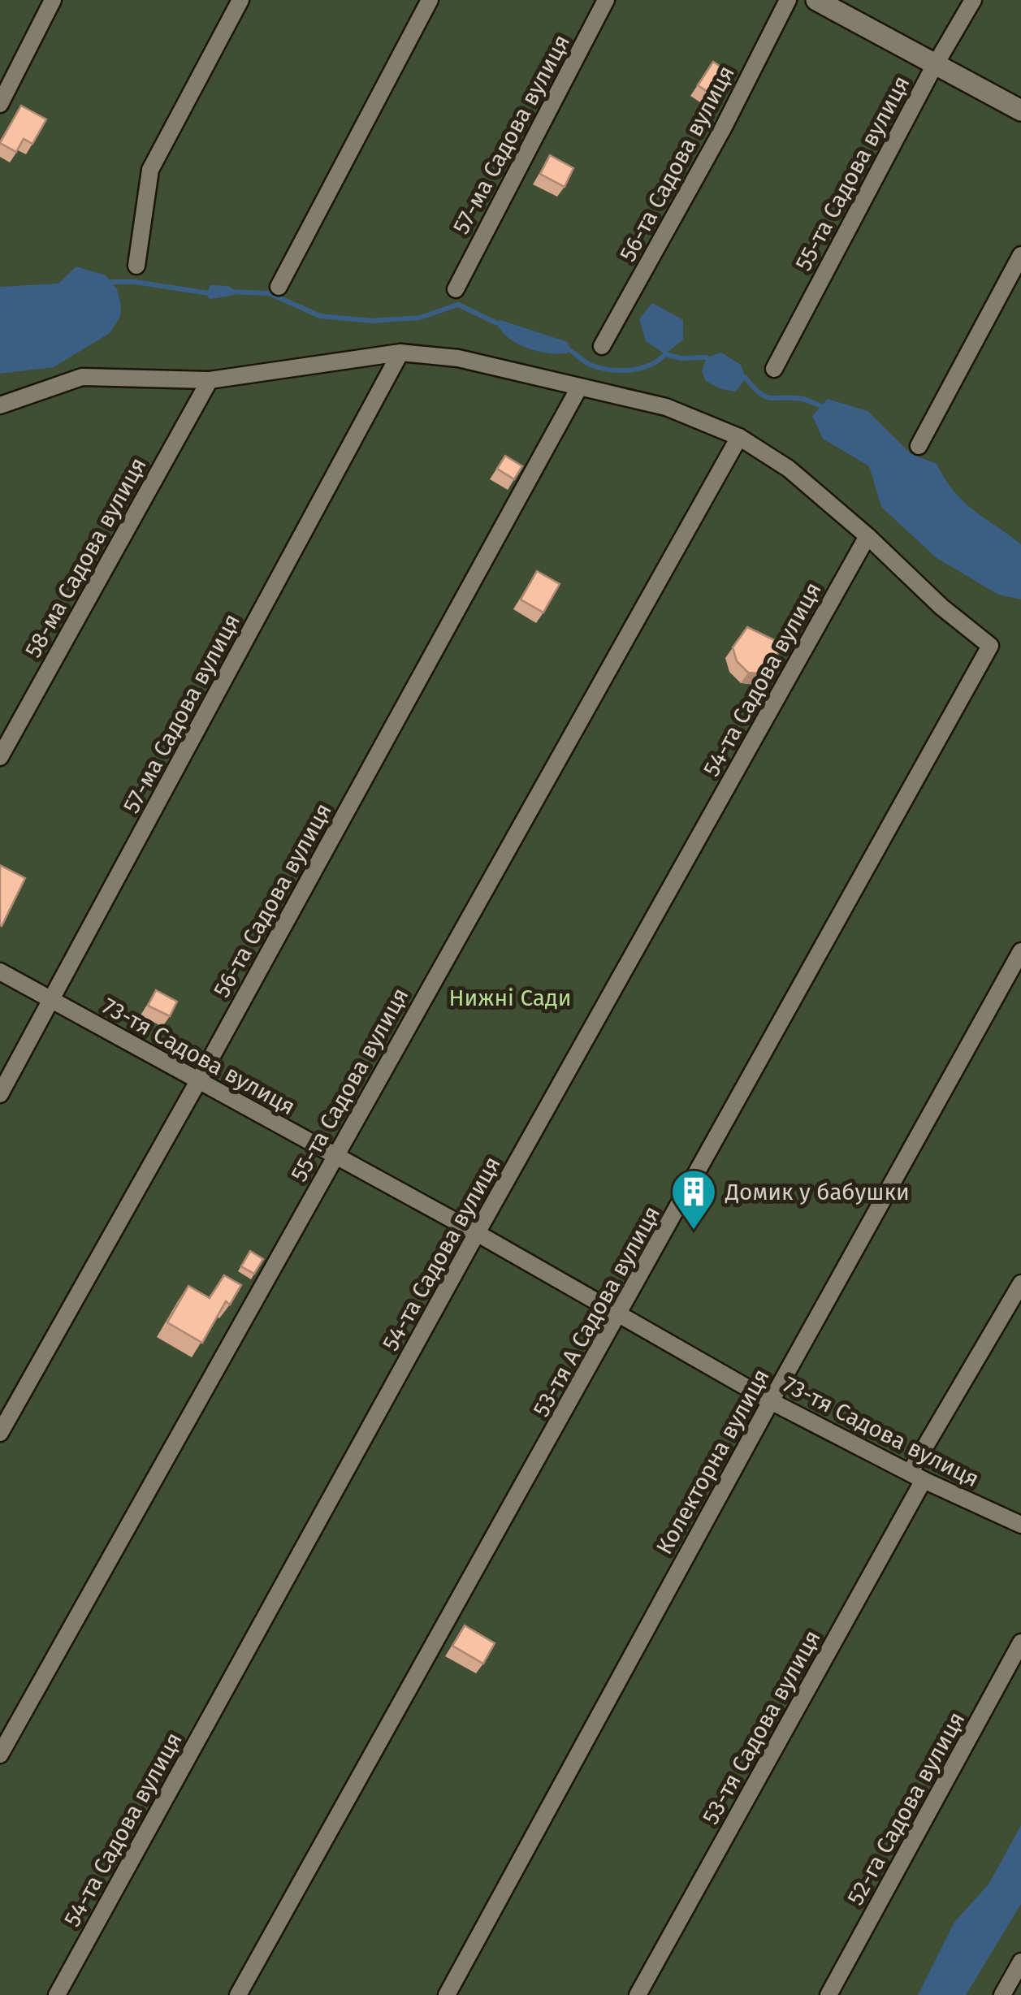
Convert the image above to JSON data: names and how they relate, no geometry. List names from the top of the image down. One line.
{"streets":{"street":["57-ма Садова вулиця","56-та Садова вулиця","55-та Садова вулиця","58-ма Садова вулиця","54-та Садова вулиця","73-тя Садова вулиця","53-тя А Садова вулиця","Колекторна вулиця","53-тя Садова вулиця","52-га Садова вулиця"]},"crossings":[["57-ма Садова вулиця","73-тя Садова вулиця"],["56-та Садова вулиця","73-тя Садова вулиця"],["55-та Садова вулиця","73-тя Садова вулиця"],["54-та Садова вулиця","73-тя Садова вулиця"],["54-та Садова вулиця","53-тя А Садова вулиця"],["73-тя Садова вулиця","53-тя А Садова вулиця"],["73-тя Садова вулиця","Колекторна вулиця"],["73-тя Садова вулиця","53-тя Садова вулиця"]],"parks":["Нижні Сади"],"places":{"building":["Домик у бабушки"]}}
